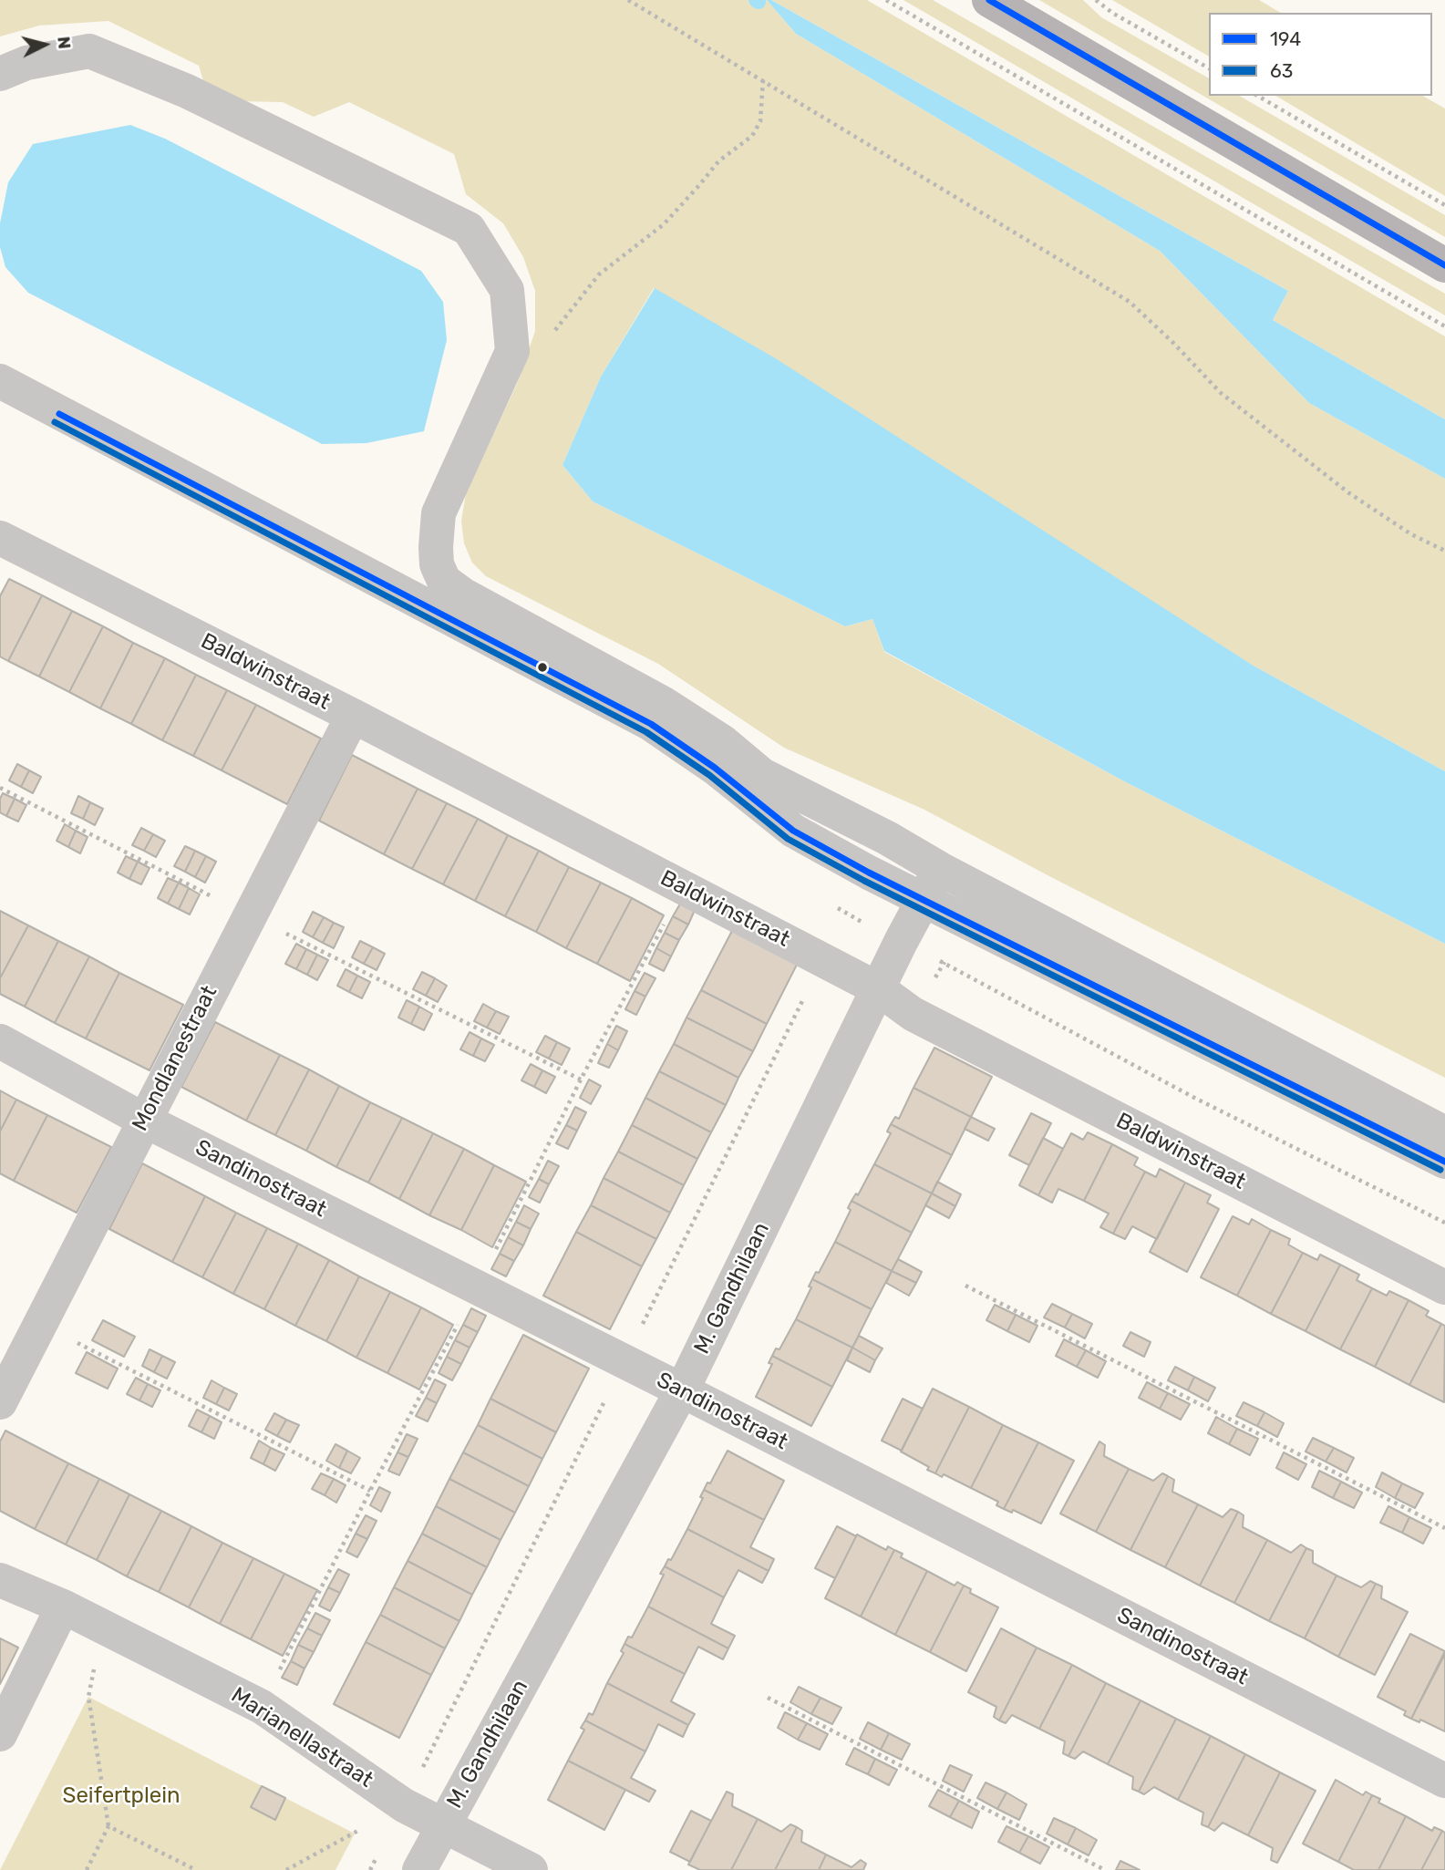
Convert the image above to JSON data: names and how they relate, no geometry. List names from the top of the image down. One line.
{"streets":{"street":["Baldwinstraat","Mondlanestraat","Sandinostraat","M. Gandhilaan","Marianellastraat"]},"crossings":[["Baldwinstraat","Mondlanestraat"],["Baldwinstraat","M. Gandhilaan"],["Mondlanestraat","Sandinostraat"],["Sandinostraat","M. Gandhilaan"],["M. Gandhilaan","Marianellastraat"]],"parks":["Seifertplein"],"lines":["transit line 194","transit line 63"],"legend":["194","63"],"north":"right"}
